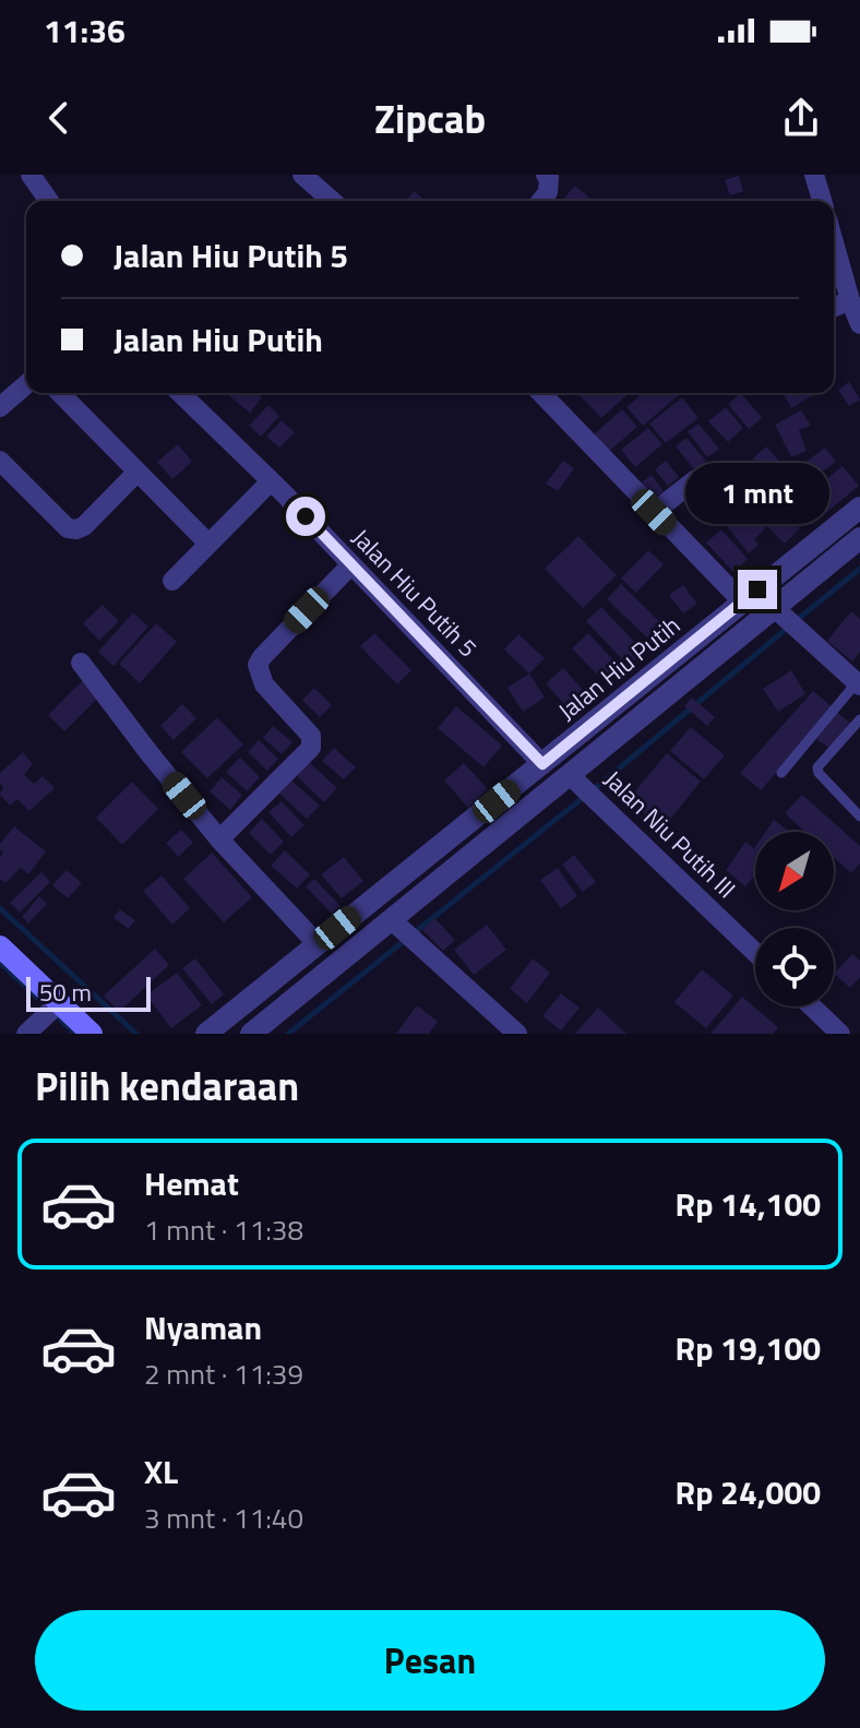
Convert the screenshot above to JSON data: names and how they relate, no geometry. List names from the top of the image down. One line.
{"streets":{"street":["Jalan Hiu Putih 5","Jalan Hiu Putih","Jalan Niu Putih III"]},"crossings":[["Jalan Hiu Putih 5","Jalan Hiu Putih"]],"scale_bar":"50 m","north":"bottom left","page":{"status":"11:36","header":"Zipcab","banner":["Jalan Hiu Putih 5","Jalan Hiu Putih"],"bubble":"1 mnt","scale":"50 m","heading":"Pilih kendaraan","list":[{"name":"Hemat","note":"1 mnt · 11:38","value":"Rp 14,100"},{"name":"Nyaman","note":"2 mnt · 11:39","value":"Rp 19,100"},{"name":"XL","note":"3 mnt · 11:40","value":"Rp 24,000"}],"buttons":"Pesan"}}
